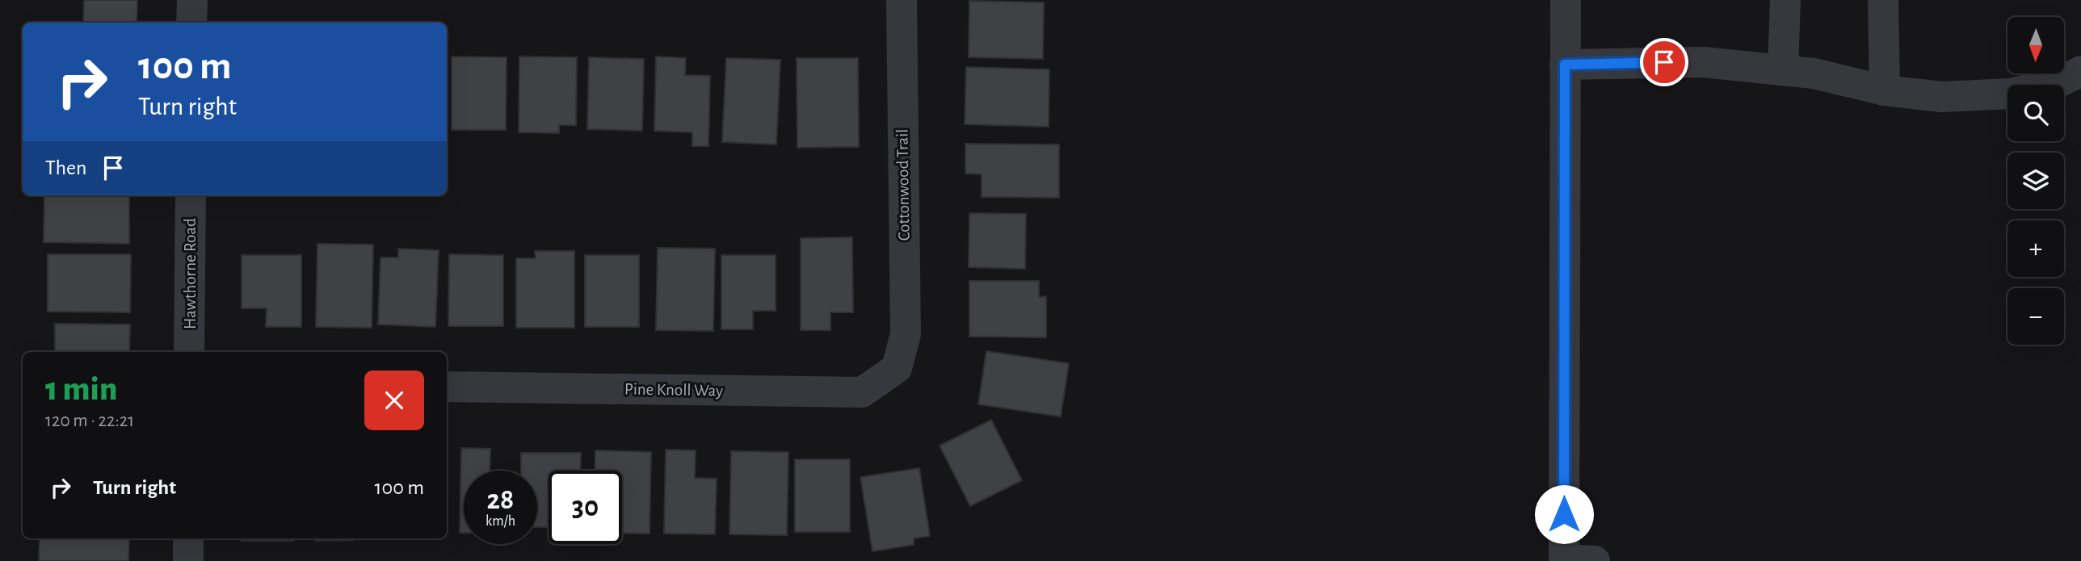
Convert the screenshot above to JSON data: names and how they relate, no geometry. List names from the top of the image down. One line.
{"streets":{"street":["Cottonwood Trail","Hawthorne Road","Pine Knoll Way"]},"crossings":[["Cottonwood Trail","Pine Knoll Way"]],"north":"bottom","page":{"map_buttons":["+","−"],"turn":["100 m","Turn right"],"then":"Then","heading":["1 min","120 m · 22:21"],"list":[{"name":"Turn right","value":"100 m"}],"speed":"28 km/h","limit":"30"}}
